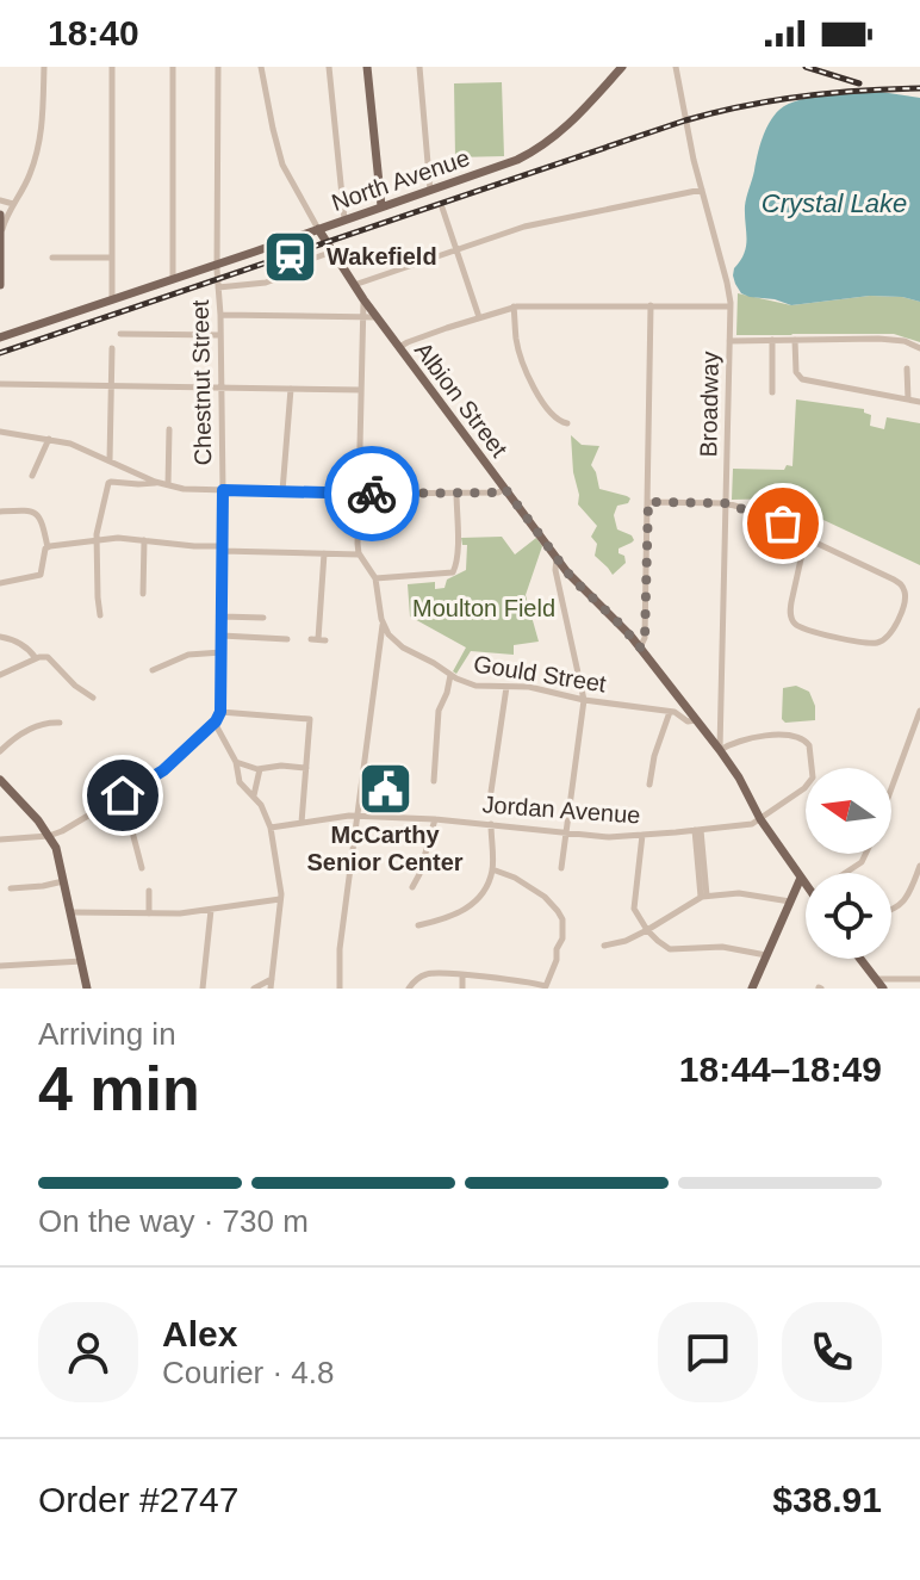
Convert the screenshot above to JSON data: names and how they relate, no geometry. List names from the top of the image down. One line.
{"streets":{"main road":["North Avenue","Albion Street"],"street":["Chestnut Street","Broadway","Gould Street","Jordan Avenue"]},"crossings":[["North Avenue","Chestnut Street"],["North Avenue","Albion Street"],["Albion Street","Broadway"],["Albion Street","Gould Street"],["Albion Street","Jordan Avenue"]],"water":["Crystal Lake"],"parks":["Moulton Field"],"places":{"station":["Wakefield"],"public building":["McCarthy Senior Center"]},"north":"left","page":{"status":"18:40","heading":["4 min","Arriving in","18:44–18:49"],"panel":["Alex","Courier · 4.8","Order #2747","$38.91"],"bar":"On the way · 730 m"}}
